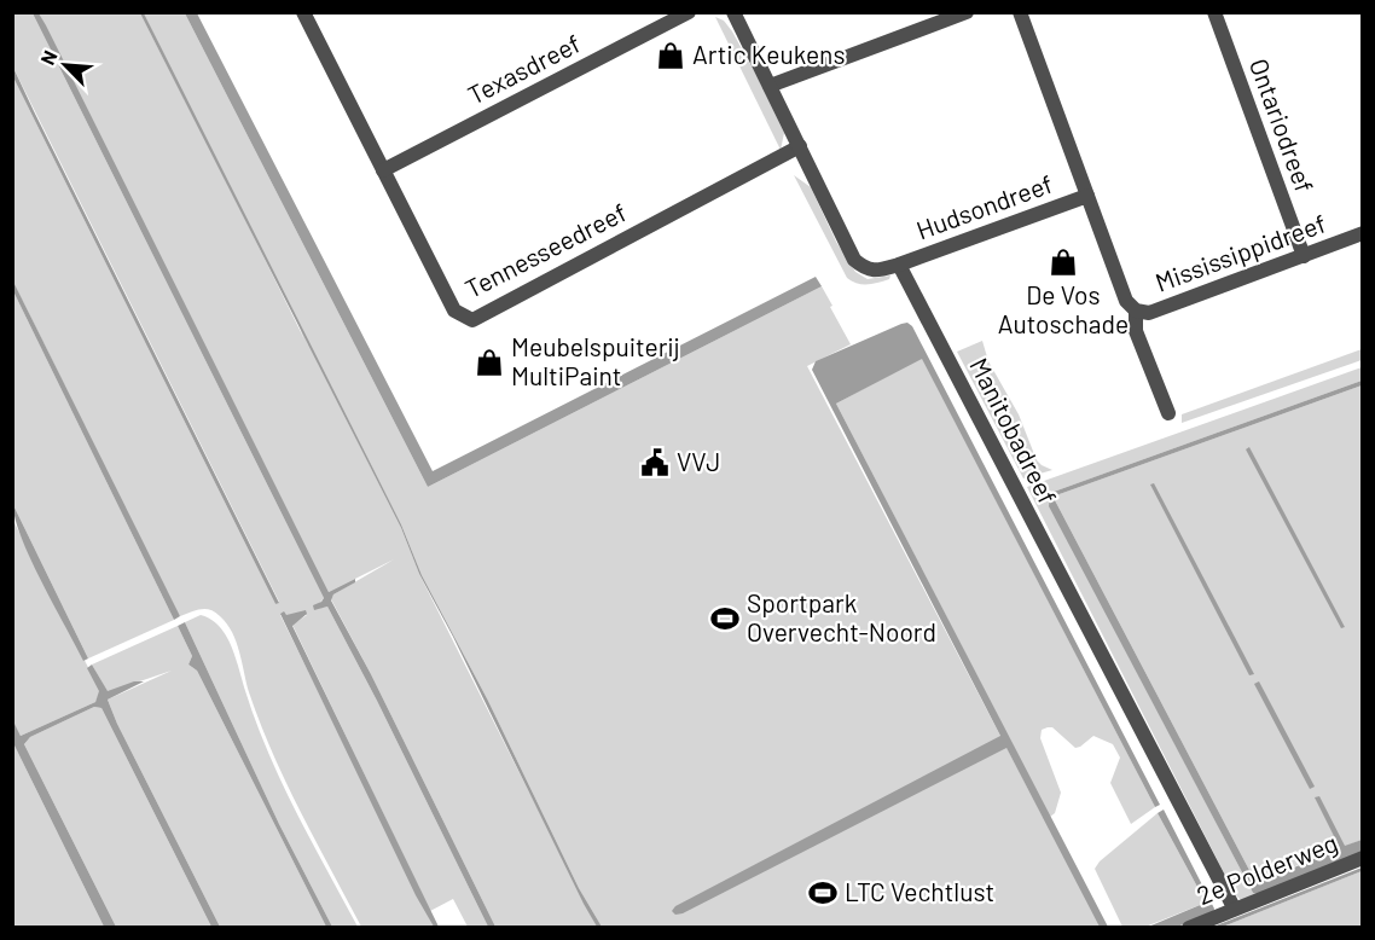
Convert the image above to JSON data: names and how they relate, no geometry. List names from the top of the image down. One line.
{"streets":{"street":["Texasdreef","Ontariodreef","Hudsondreef","Tennesseedreef","Mississippidreef","Manitobadreef","2e Polderweg"]},"crossings":[["Texasdreef","Tennesseedreef"],["Ontariodreef","Mississippidreef"],["Hudsondreef","Mississippidreef"],["Hudsondreef","Manitobadreef"],["Manitobadreef","2e Polderweg"]],"places":{"shop":["Artic Keukens","De Vos Autoschade","Meubelspuiterij MultiPaint"],"public building":["VVJ"],"sports":["Sportpark Overvecht-Noord","LTC Vechtlust"]},"north":"top left"}
